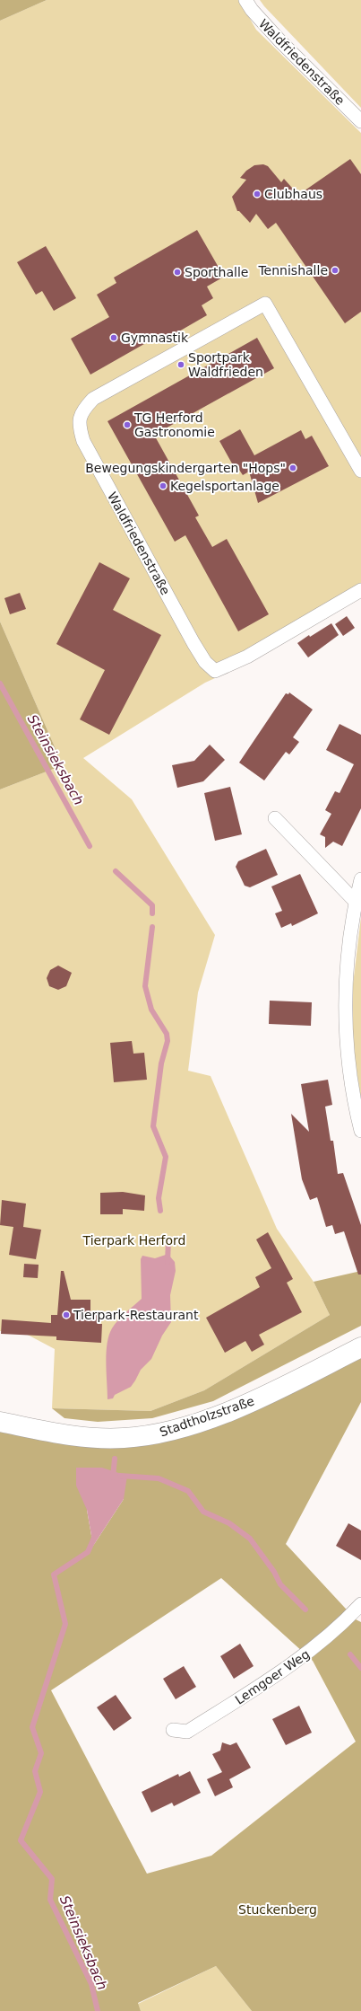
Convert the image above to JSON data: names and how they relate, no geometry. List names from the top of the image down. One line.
{"streets":{"street":["Waldfriedenstraße","Stadtholzstraße","Lemgoer Weg"]},"water":["Steinsieksbach"],"parks":["Tierpark Herford","Stuckenberg"],"places":["Clubhaus","Tennishalle","Sporthalle","Gymnastik","Sportpark Waldfrieden","TG Herford Gastronomie","Bewegungskindergarten \"Hops\"","Kegelsportanlage","Tierpark-Restaurant"]}
